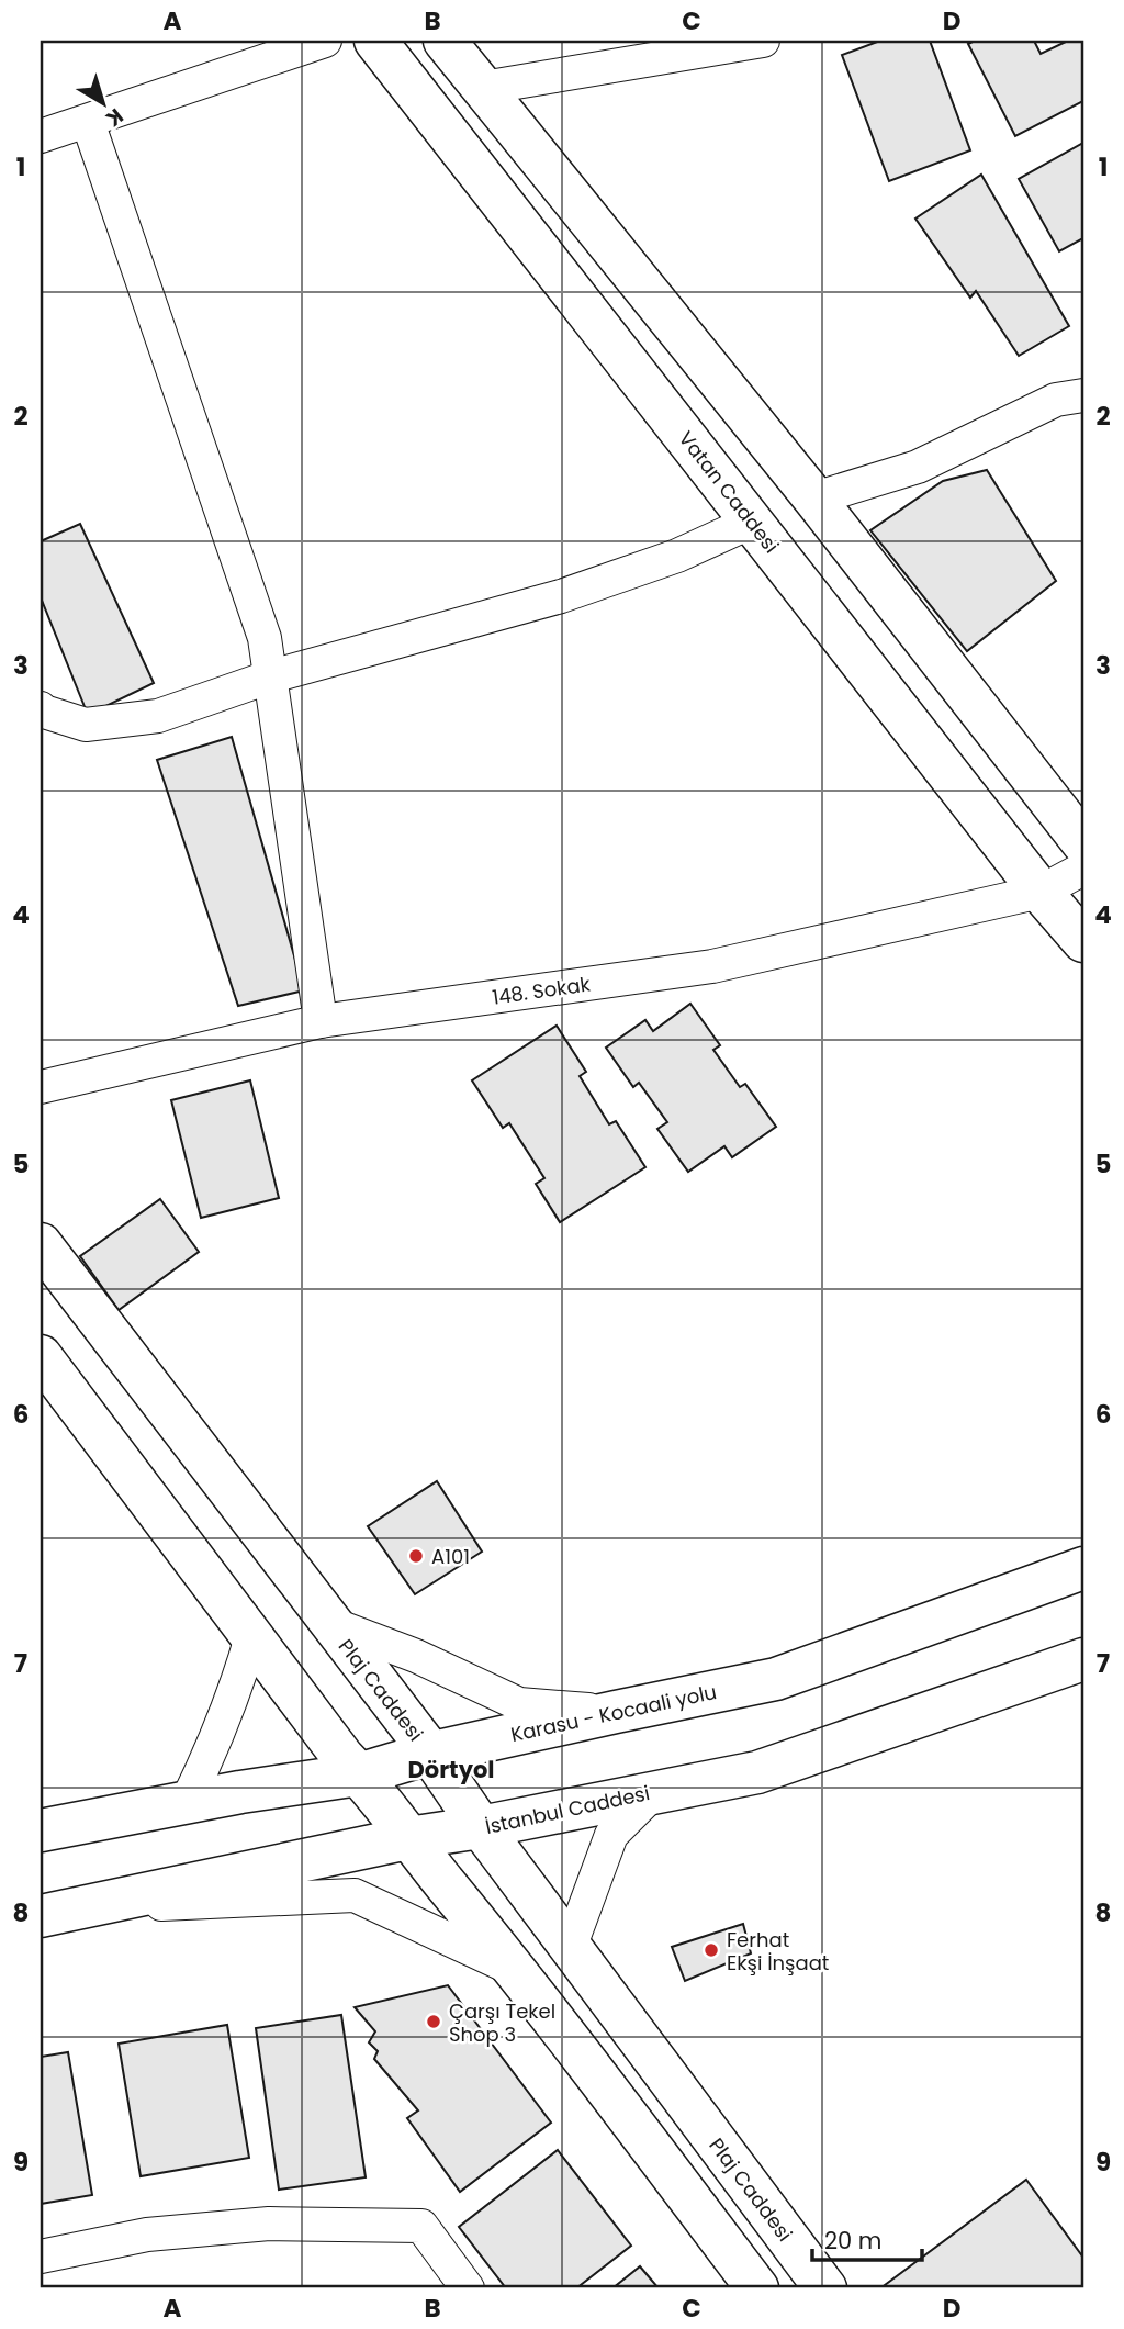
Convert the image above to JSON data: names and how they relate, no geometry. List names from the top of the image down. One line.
{"streets":{"main road":["Vatan Caddesi","Plaj Caddesi","Karasu - Kocaali yolu","İstanbul Caddesi"],"street":["148. Sokak"]},"crossings":[["Vatan Caddesi","148. Sokak"],["Plaj Caddesi","Karasu - Kocaali yolu"],["Plaj Caddesi","İstanbul Caddesi"]],"districts":["Dörtyol"],"places":["A101","Ferhat Ekşi İnşaat","Çarşı Tekel Shop 3"],"scale_bar":"20 m","north":"bottom right","grid":{"columns":["A","B","C","D"],"rows":["1","2","3","4","5","6","7","8","9"]}}
